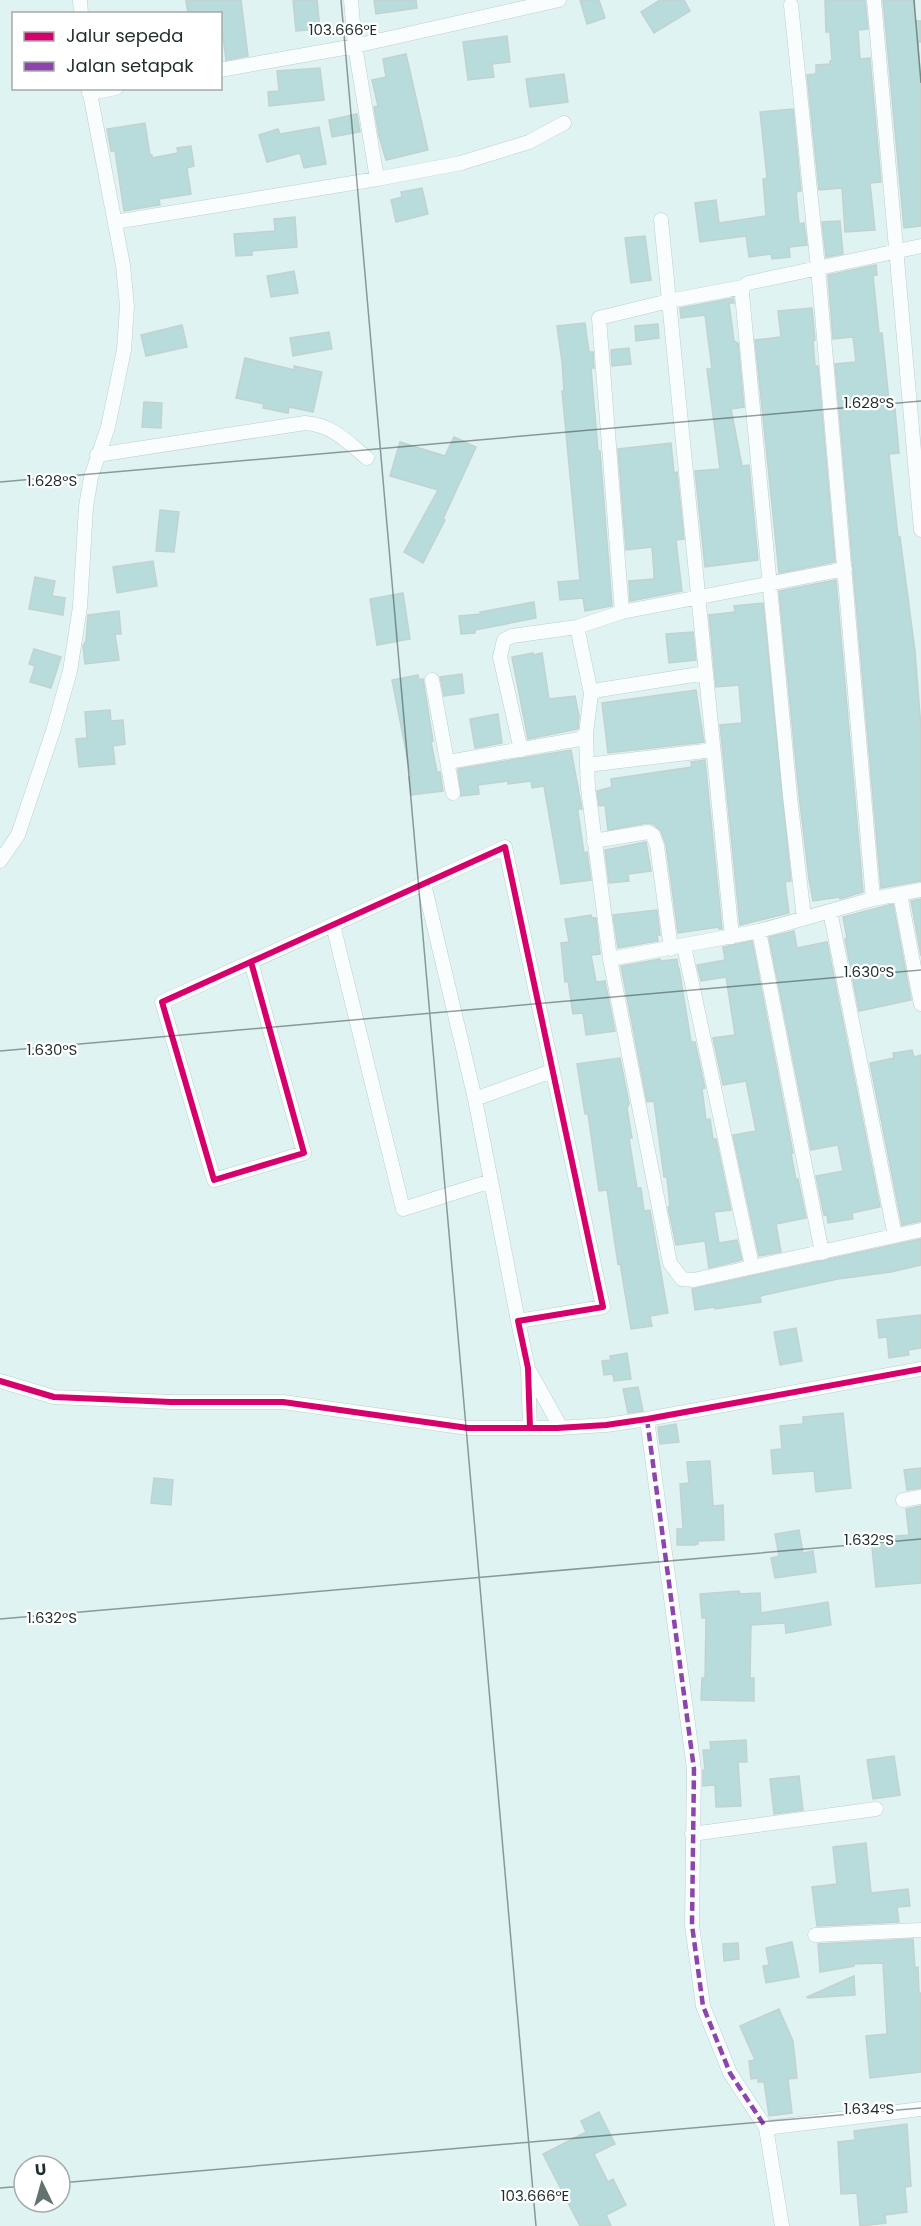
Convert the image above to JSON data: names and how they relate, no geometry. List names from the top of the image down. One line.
{"legend":["Jalur sepeda","Jalan setapak"],"north":"top","coordinates":["103.666°E","1.628°S","1.630°S","1.632°S","1.634°S"]}
